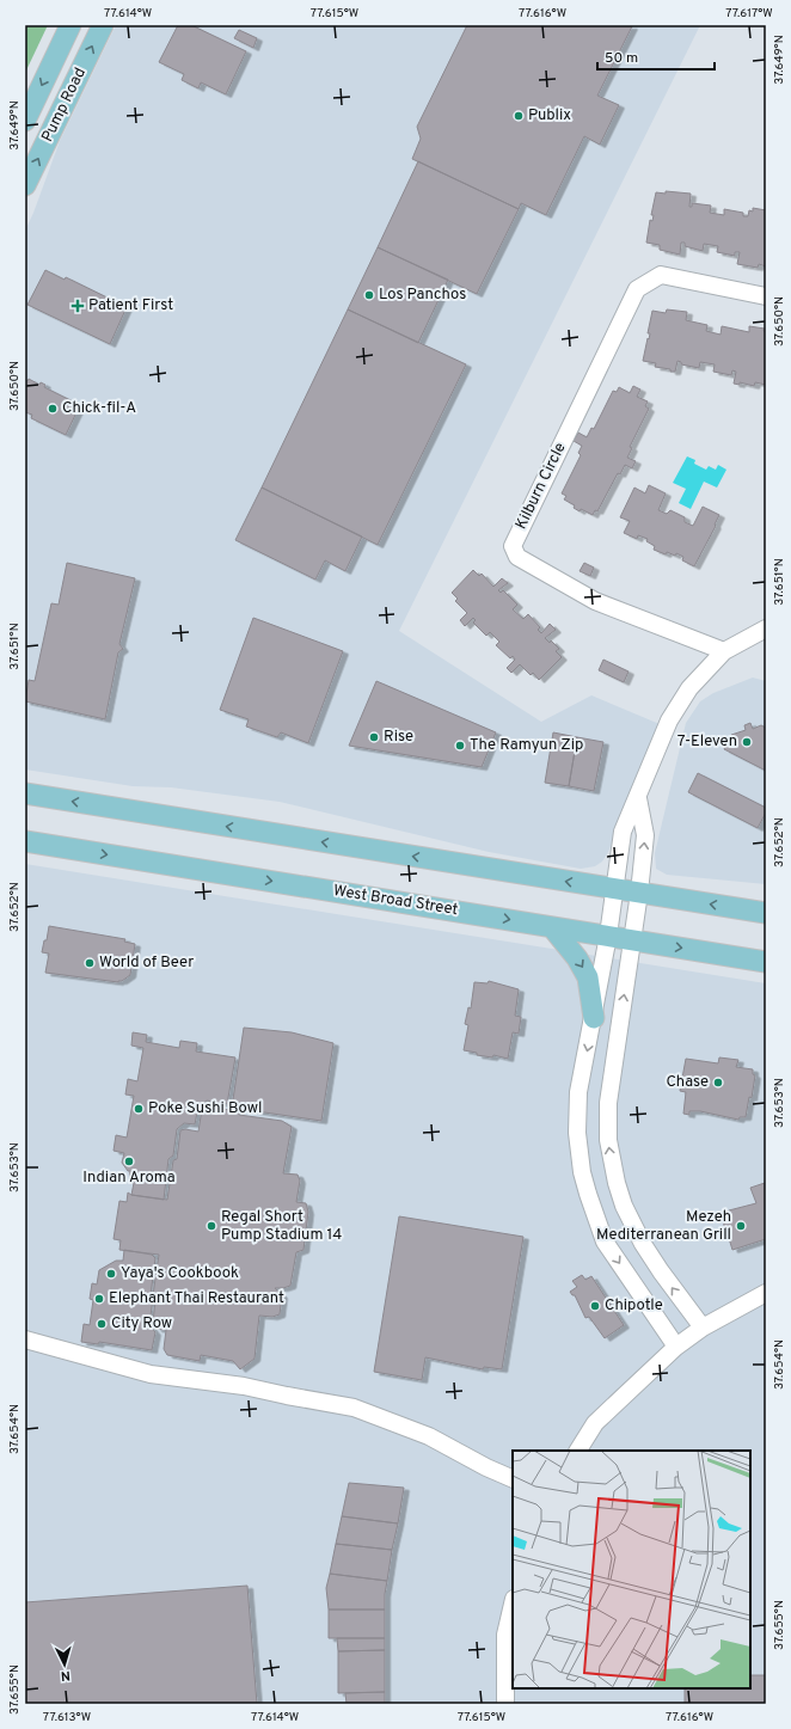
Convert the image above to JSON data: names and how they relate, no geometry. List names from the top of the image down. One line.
{"streets":{"main road":["Pump Road","West Broad Street"],"street":["Kilburn Circle"]},"places":{"other":["Publix","Los Panchos","Chick-fil-A","Rise","7-Eleven","The Ramyun Zip","World of Beer","Chase","Poke Sushi Bowl","Indian Aroma","Regal Short Pump Stadium 14","Mezeh Mediterranean Grill","Yaya's Cookbook","Elephant Thai Restaurant","Chipotle","City Row"],"health":["Patient First"]},"scale_bar":"50 m","north":"bottom","coordinates":["77.614°W","77.615°W","77.616°W","77.617°W","37.649°N","37.650°N","37.651°N","37.652°N","37.653°N","37.654°N","37.655°N","77.613°W"]}
